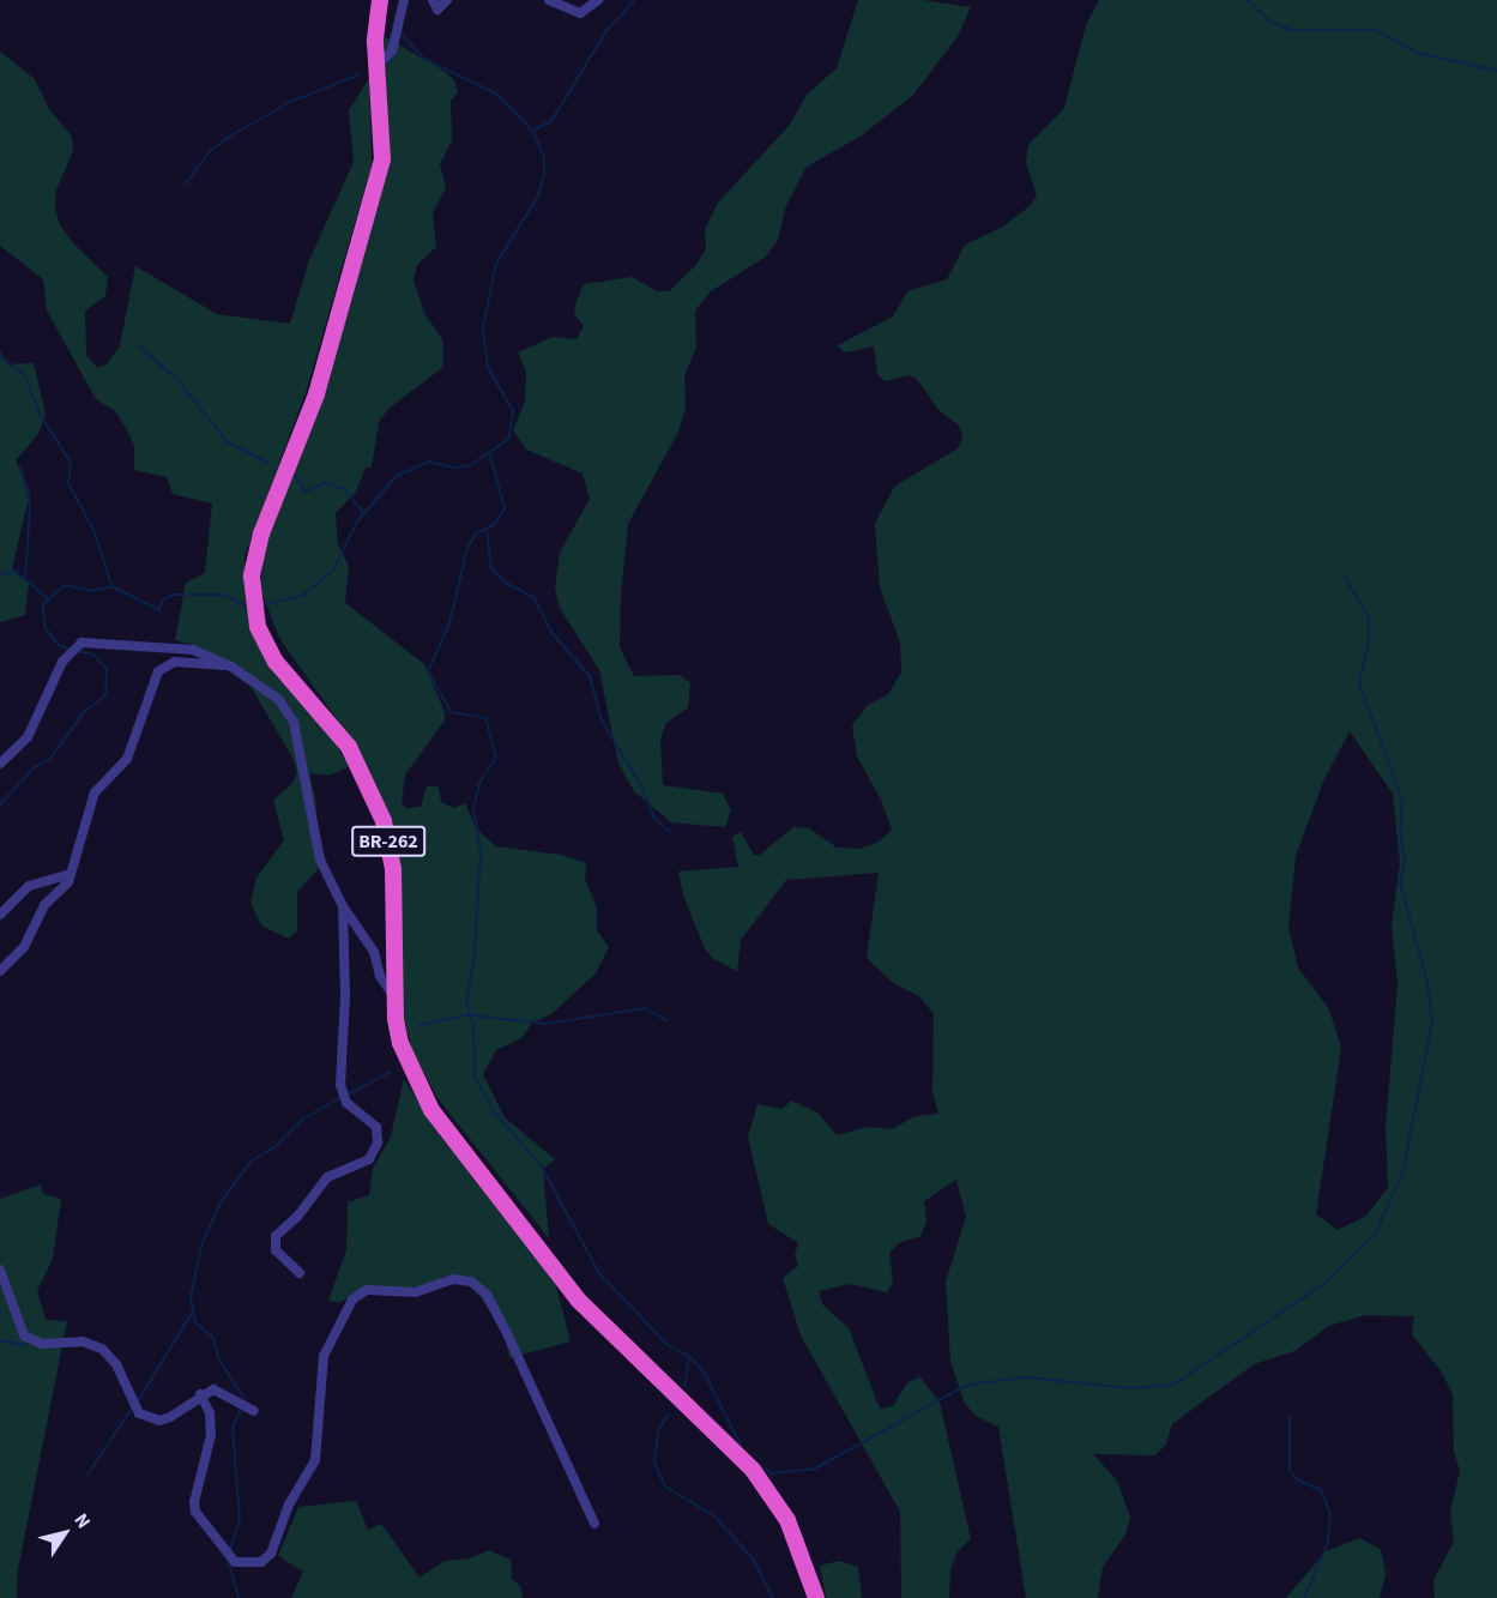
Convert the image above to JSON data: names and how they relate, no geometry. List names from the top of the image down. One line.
{"streets":{"highway":["BR-262"]},"north":"top right"}
